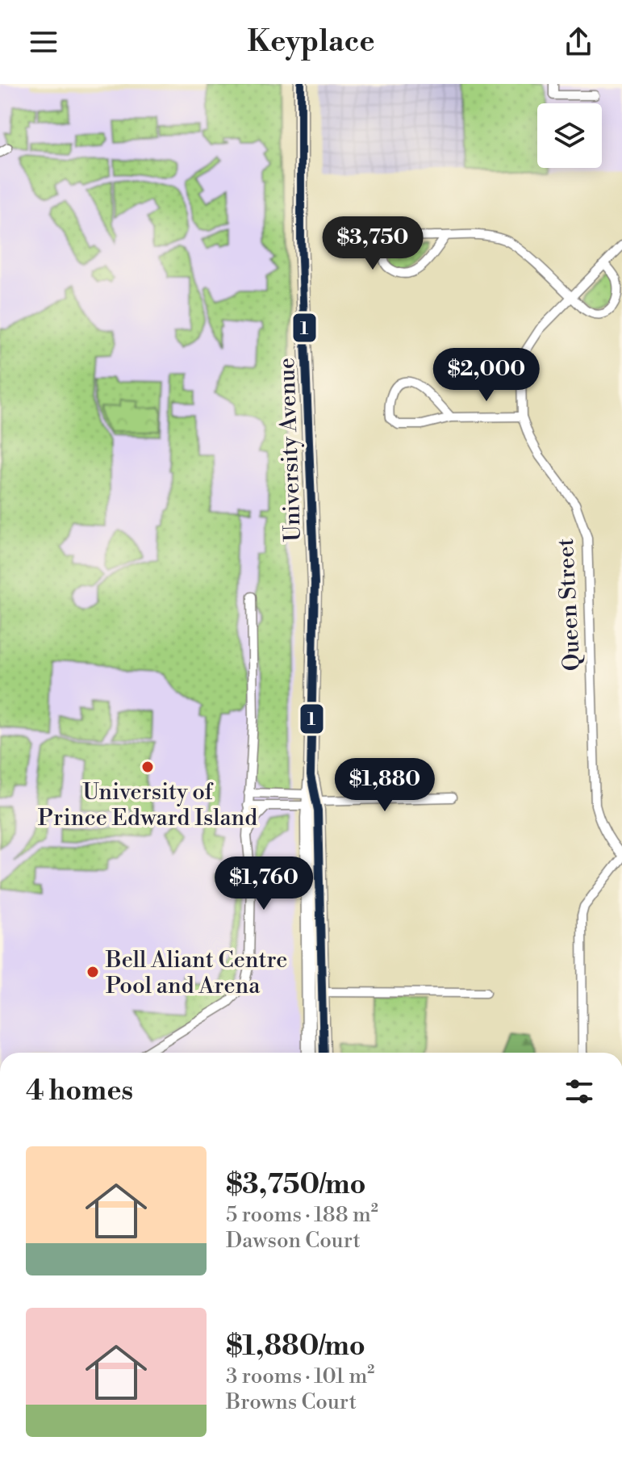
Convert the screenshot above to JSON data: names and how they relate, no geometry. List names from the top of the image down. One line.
{"streets":{"main road":["University Avenue"],"street":["Queen Street"]},"places":["University of Prince Edward Island","Bell Aliant Centre Pool and Arena"],"lines":["transit line 1"],"page":{"header":"Keyplace","price":["$3,750","$2,000","$1,880","$1,760"],"heading":"4 homes","list":[{"name":"$3,750/mo","note":"5 rooms · 188 m² · Dawson Court"},{"name":"$1,880/mo","note":"3 rooms · 101 m² · Browns Court"}]}}
